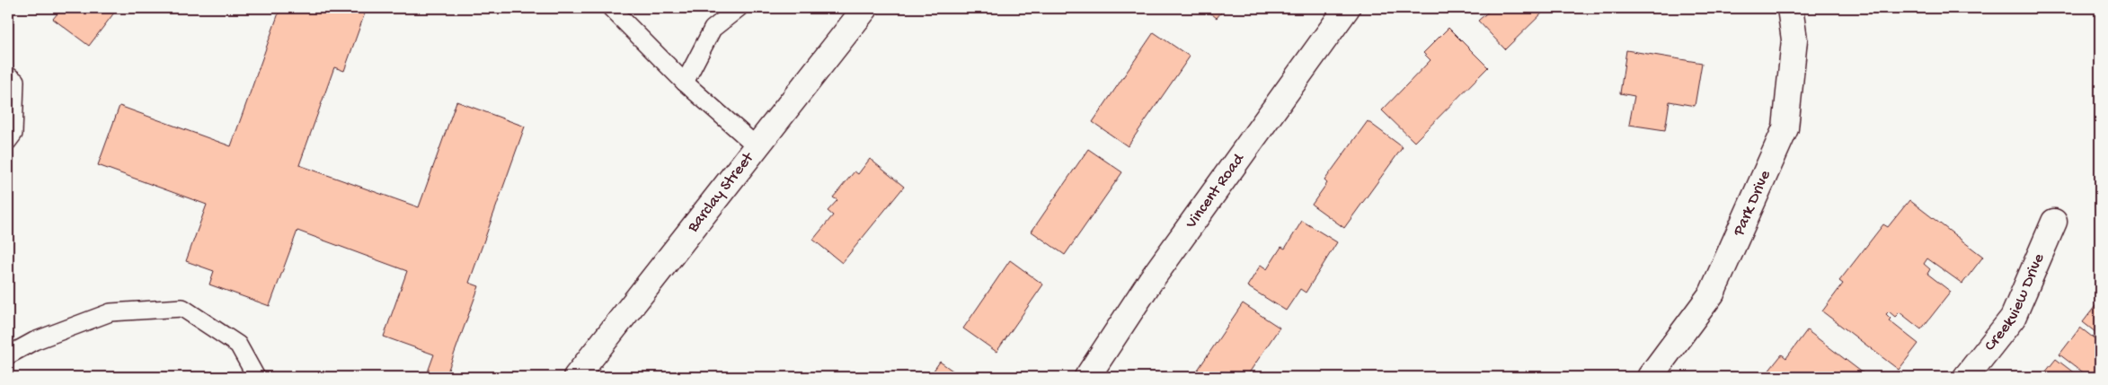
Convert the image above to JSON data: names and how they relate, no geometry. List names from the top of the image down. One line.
{"streets":{"street":["Vincent Road","Barclay Street","Park Drive","Creekview Drive"]}}
